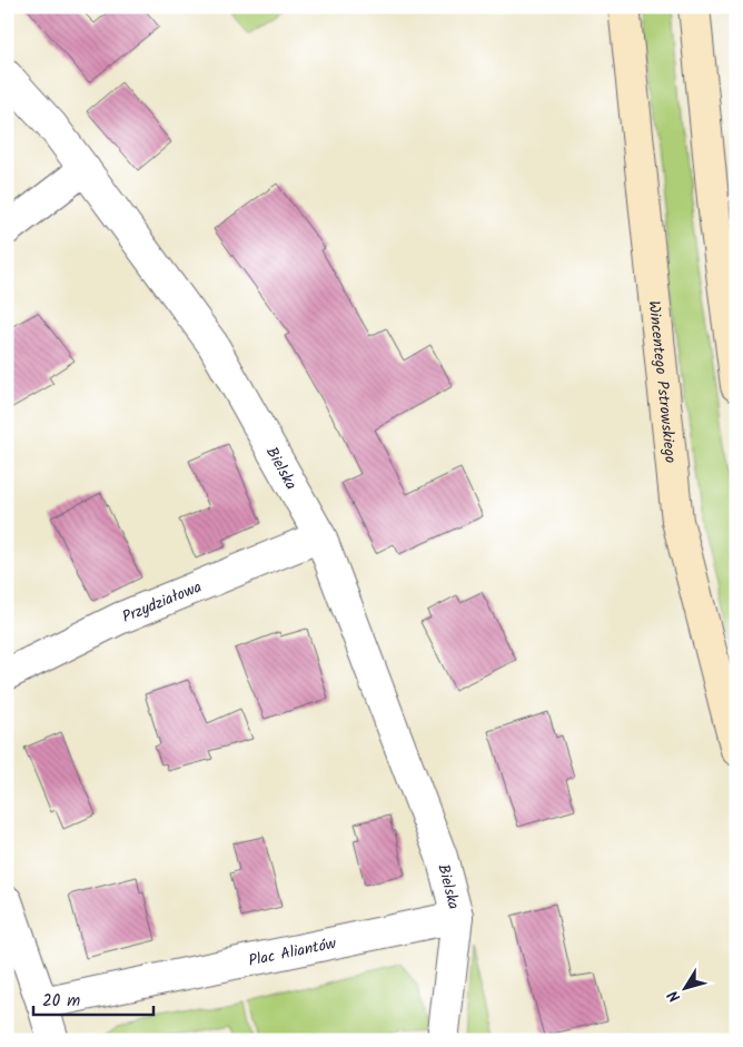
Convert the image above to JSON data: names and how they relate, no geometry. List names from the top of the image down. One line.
{"streets":{"main road":["Wincentego Pstrowskiego"],"street":["Bielska","Przydziałowa","Plac Aliantów"]},"crossings":[["Bielska","Przydziałowa"],["Bielska","Plac Aliantów"]],"scale_bar":"20 m","north":"bottom left"}
